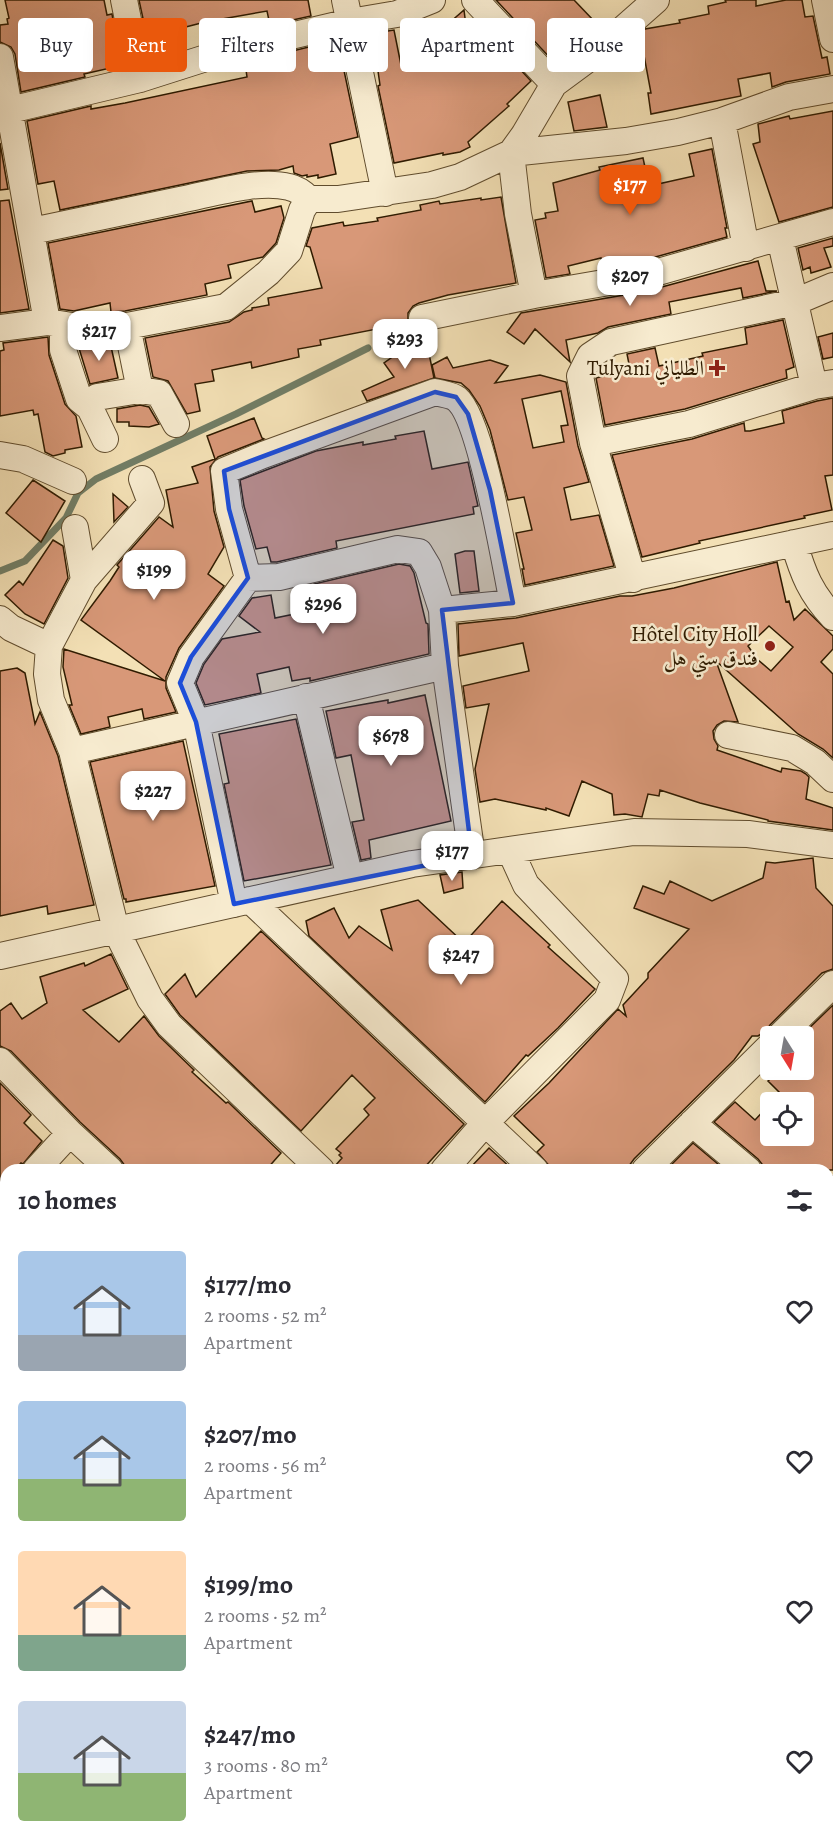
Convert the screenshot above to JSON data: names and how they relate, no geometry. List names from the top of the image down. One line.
{"places":{"health":["Tulyani الطلياني"],"other":["Hôtel City Holl فندق ستي هل"]},"north":"bottom","page":{"chip":["Buy","Rent","Filters","New","Apartment","House"],"price":["$177","$207","$217","$293","$199","$296","$678","$227","$177","$247"],"heading":"10 homes","list":[{"name":"$177/mo","note":"2 rooms · 52 m² · Apartment"},{"name":"$207/mo","note":"2 rooms · 56 m² · Apartment"},{"name":"$199/mo","note":"2 rooms · 52 m² · Apartment"},{"name":"$247/mo","note":"3 rooms · 80 m² · Apartment"}]}}
